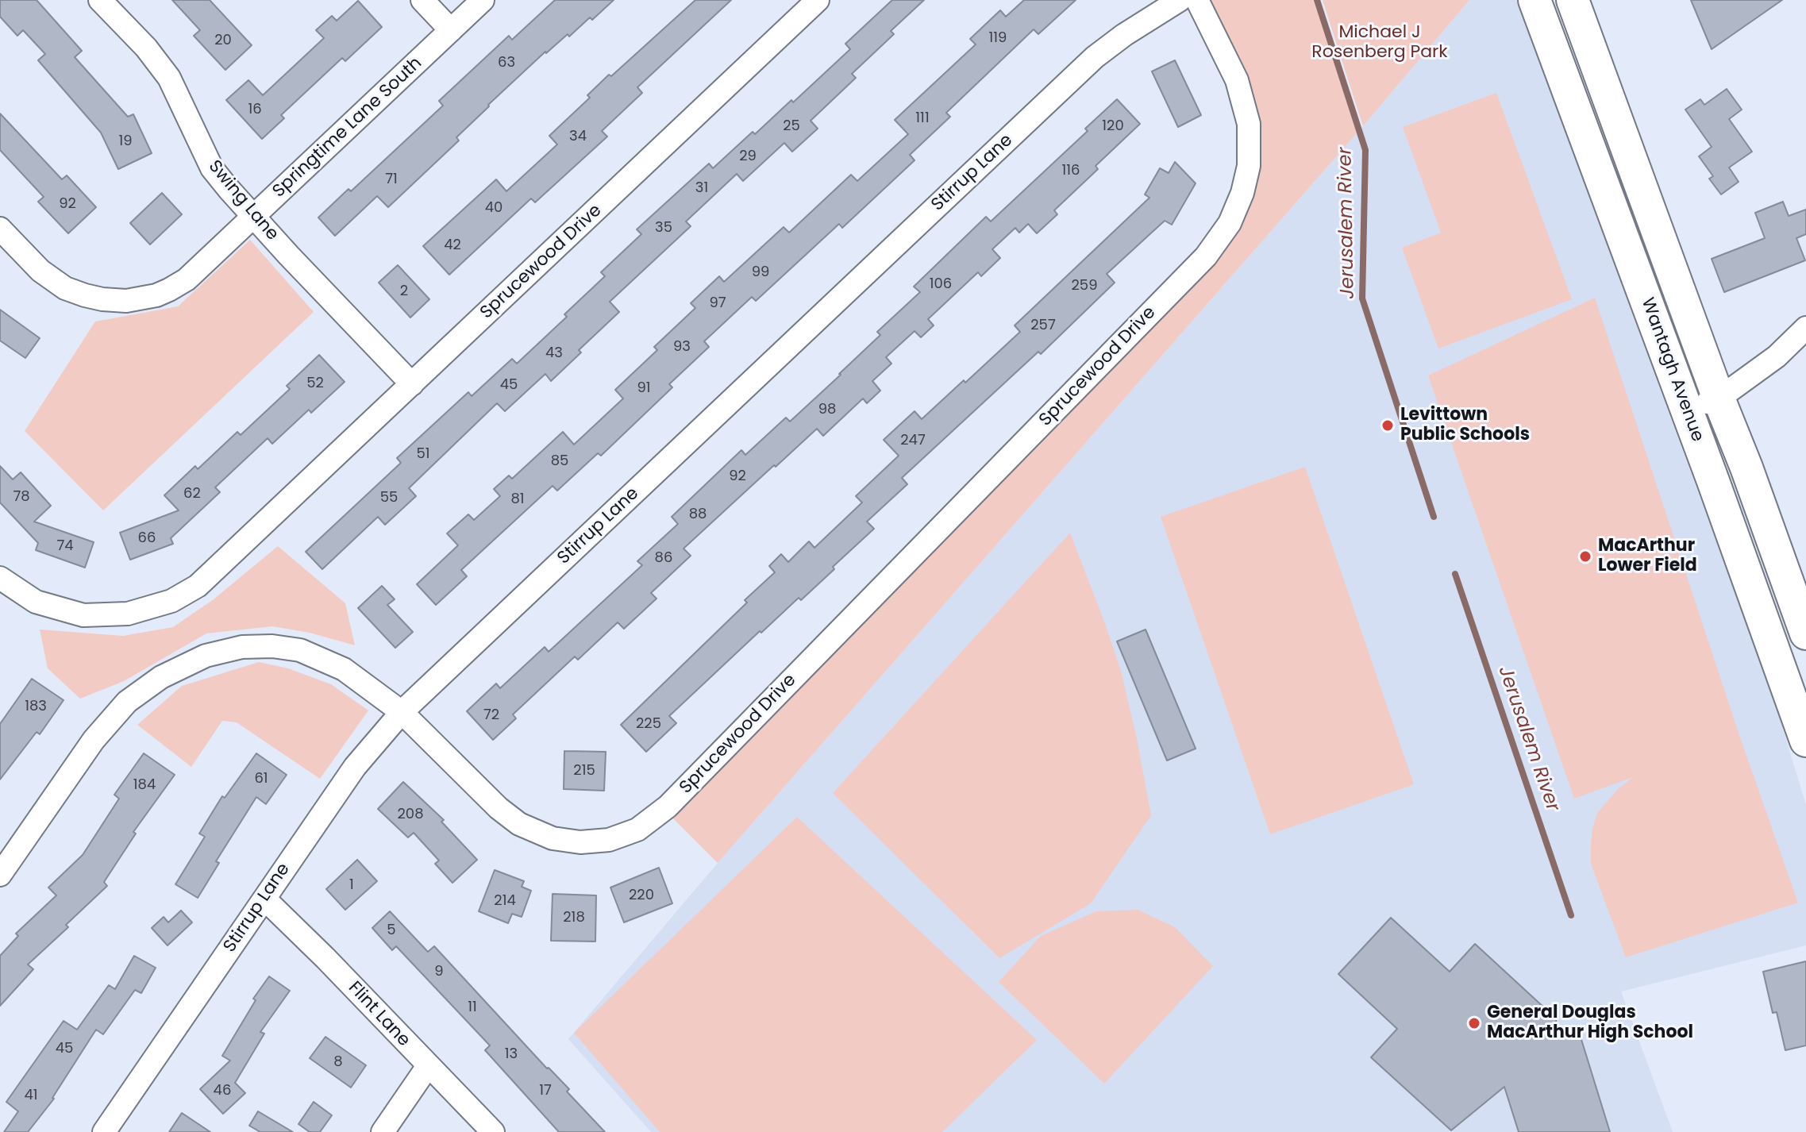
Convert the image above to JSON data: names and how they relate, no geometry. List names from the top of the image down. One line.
{"streets":{"main road":["Wantagh Avenue"],"street":["Springtime Lane South","Stirrup Lane","Swing Lane","Sprucewood Drive","Flint Lane"]},"crossings":[["Springtime Lane South","Swing Lane"],["Stirrup Lane","Sprucewood Drive"],["Stirrup Lane","Flint Lane"],["Swing Lane","Sprucewood Drive"]],"water":["Jerusalem River"],"parks":["Michael J Rosenberg Park"],"places":["Levittown Public Schools","MacArthur Lower Field","General Douglas MacArthur High School"],"house_numbers":["119","20","63","16","111","25","120","34","19","29","116","71","31","92","40","35","42","99","106","259","2","97","257","93","43","52","45","91","98","247","51","85","92","62","78","55","81","88","66","74","86","183","72","225","215","61","184","208","1","220","214","218","5","9","11","45","13","8","46","17","41"]}
